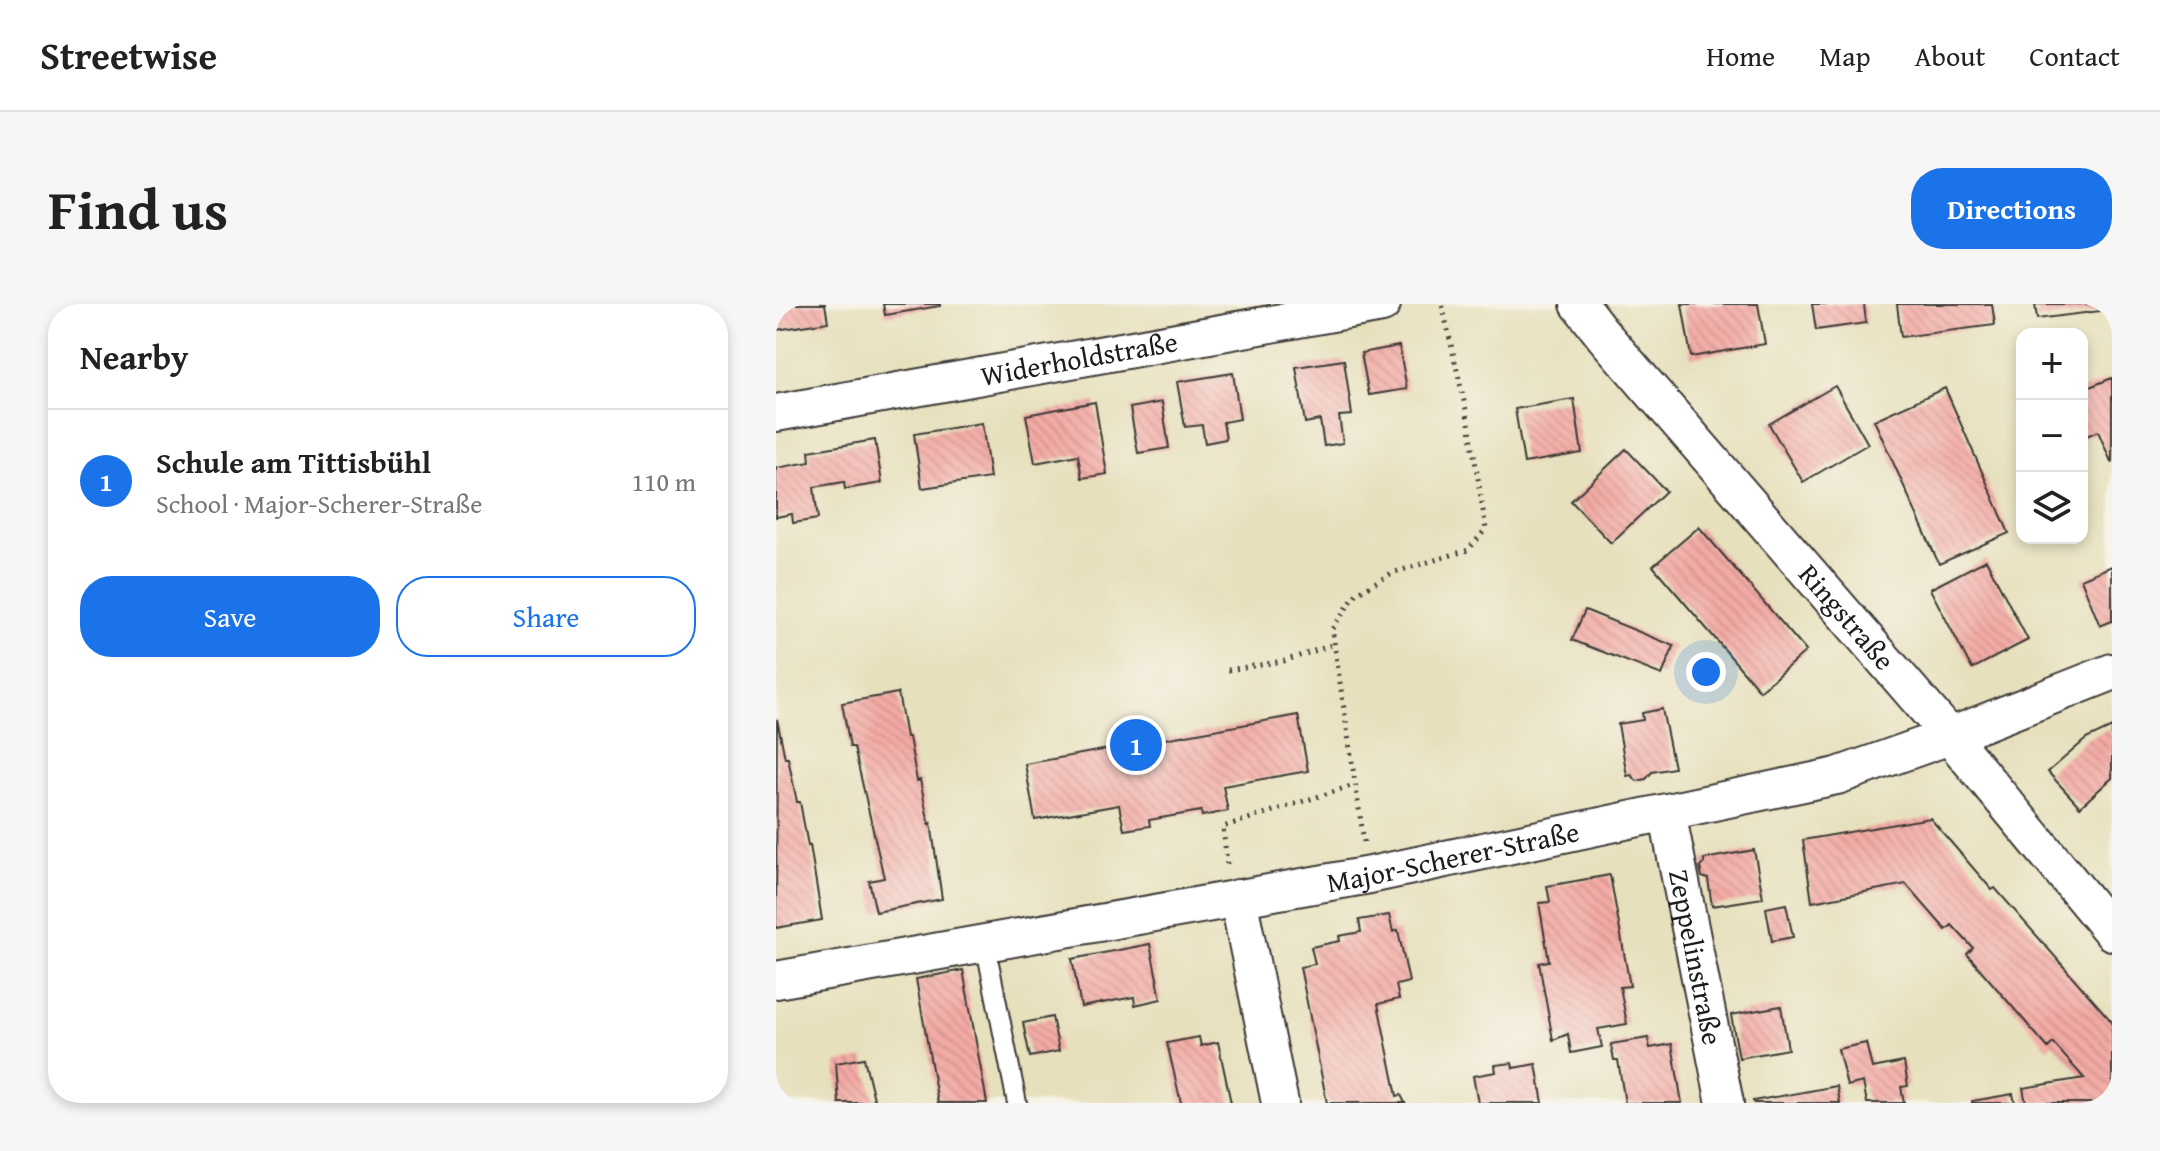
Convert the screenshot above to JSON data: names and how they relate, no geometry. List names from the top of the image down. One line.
{"streets":{"street":["Widerholdstraße","Ringstraße","Major-Scherer-Straße","Zeppelinstraße"]},"crossings":[["Ringstraße","Major-Scherer-Straße"],["Major-Scherer-Straße","Zeppelinstraße"]],"page":{"header":"Streetwise","nav":["Home","Map","About","Contact"],"title":"Find us","buttons":["Directions",["Save","Share"]],"heading":"Nearby","map_buttons":["+","−"],"list":[{"mark":"1","name":"Schule am Tittisbühl","note":"School · Major-Scherer-Straße","value":"110 m"}],"pins":"1"}}
